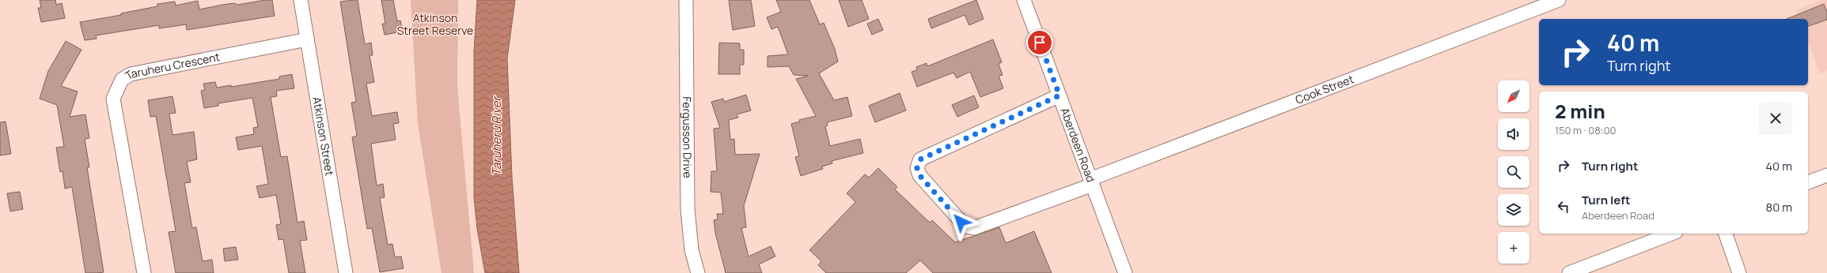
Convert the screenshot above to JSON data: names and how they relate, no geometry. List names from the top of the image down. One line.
{"streets":{"street":["Taruheru Crescent","Cook Street","Atkinson Street","Fergusson Drive","Aberdeen Road"]},"crossings":[["Taruheru Crescent","Atkinson Street"],["Cook Street","Aberdeen Road"]],"water":["Taruheru River"],"parks":["Atkinson Street Reserve"],"north":"bottom left","page":{"turn":["40 m","Turn right"],"map_buttons":"+","heading":["2 min","150 m · 08:00"],"list":[{"name":"Turn right","value":"40 m"},{"name":"Turn left","note":"Aberdeen Road","value":"80 m"}]}}
